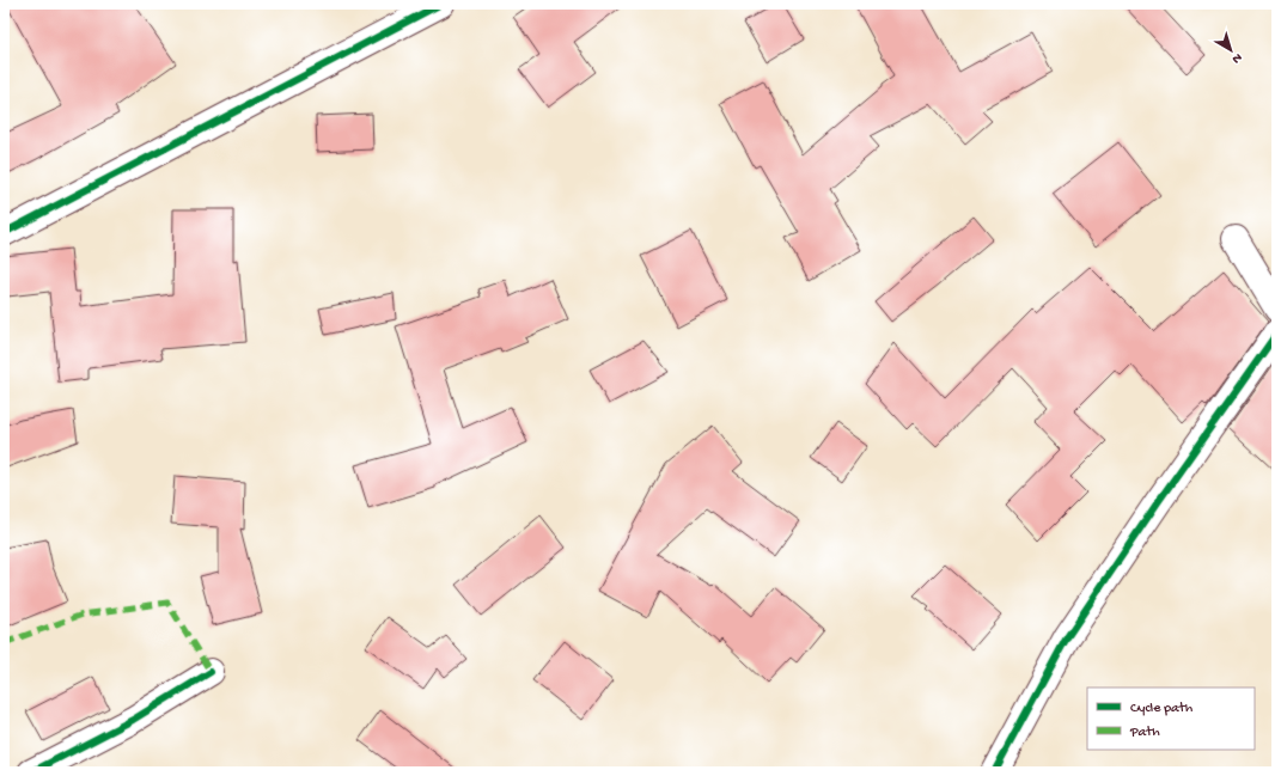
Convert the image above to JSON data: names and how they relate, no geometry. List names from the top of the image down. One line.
{"legend":["Cycle path","Path"],"north":"bottom right"}
